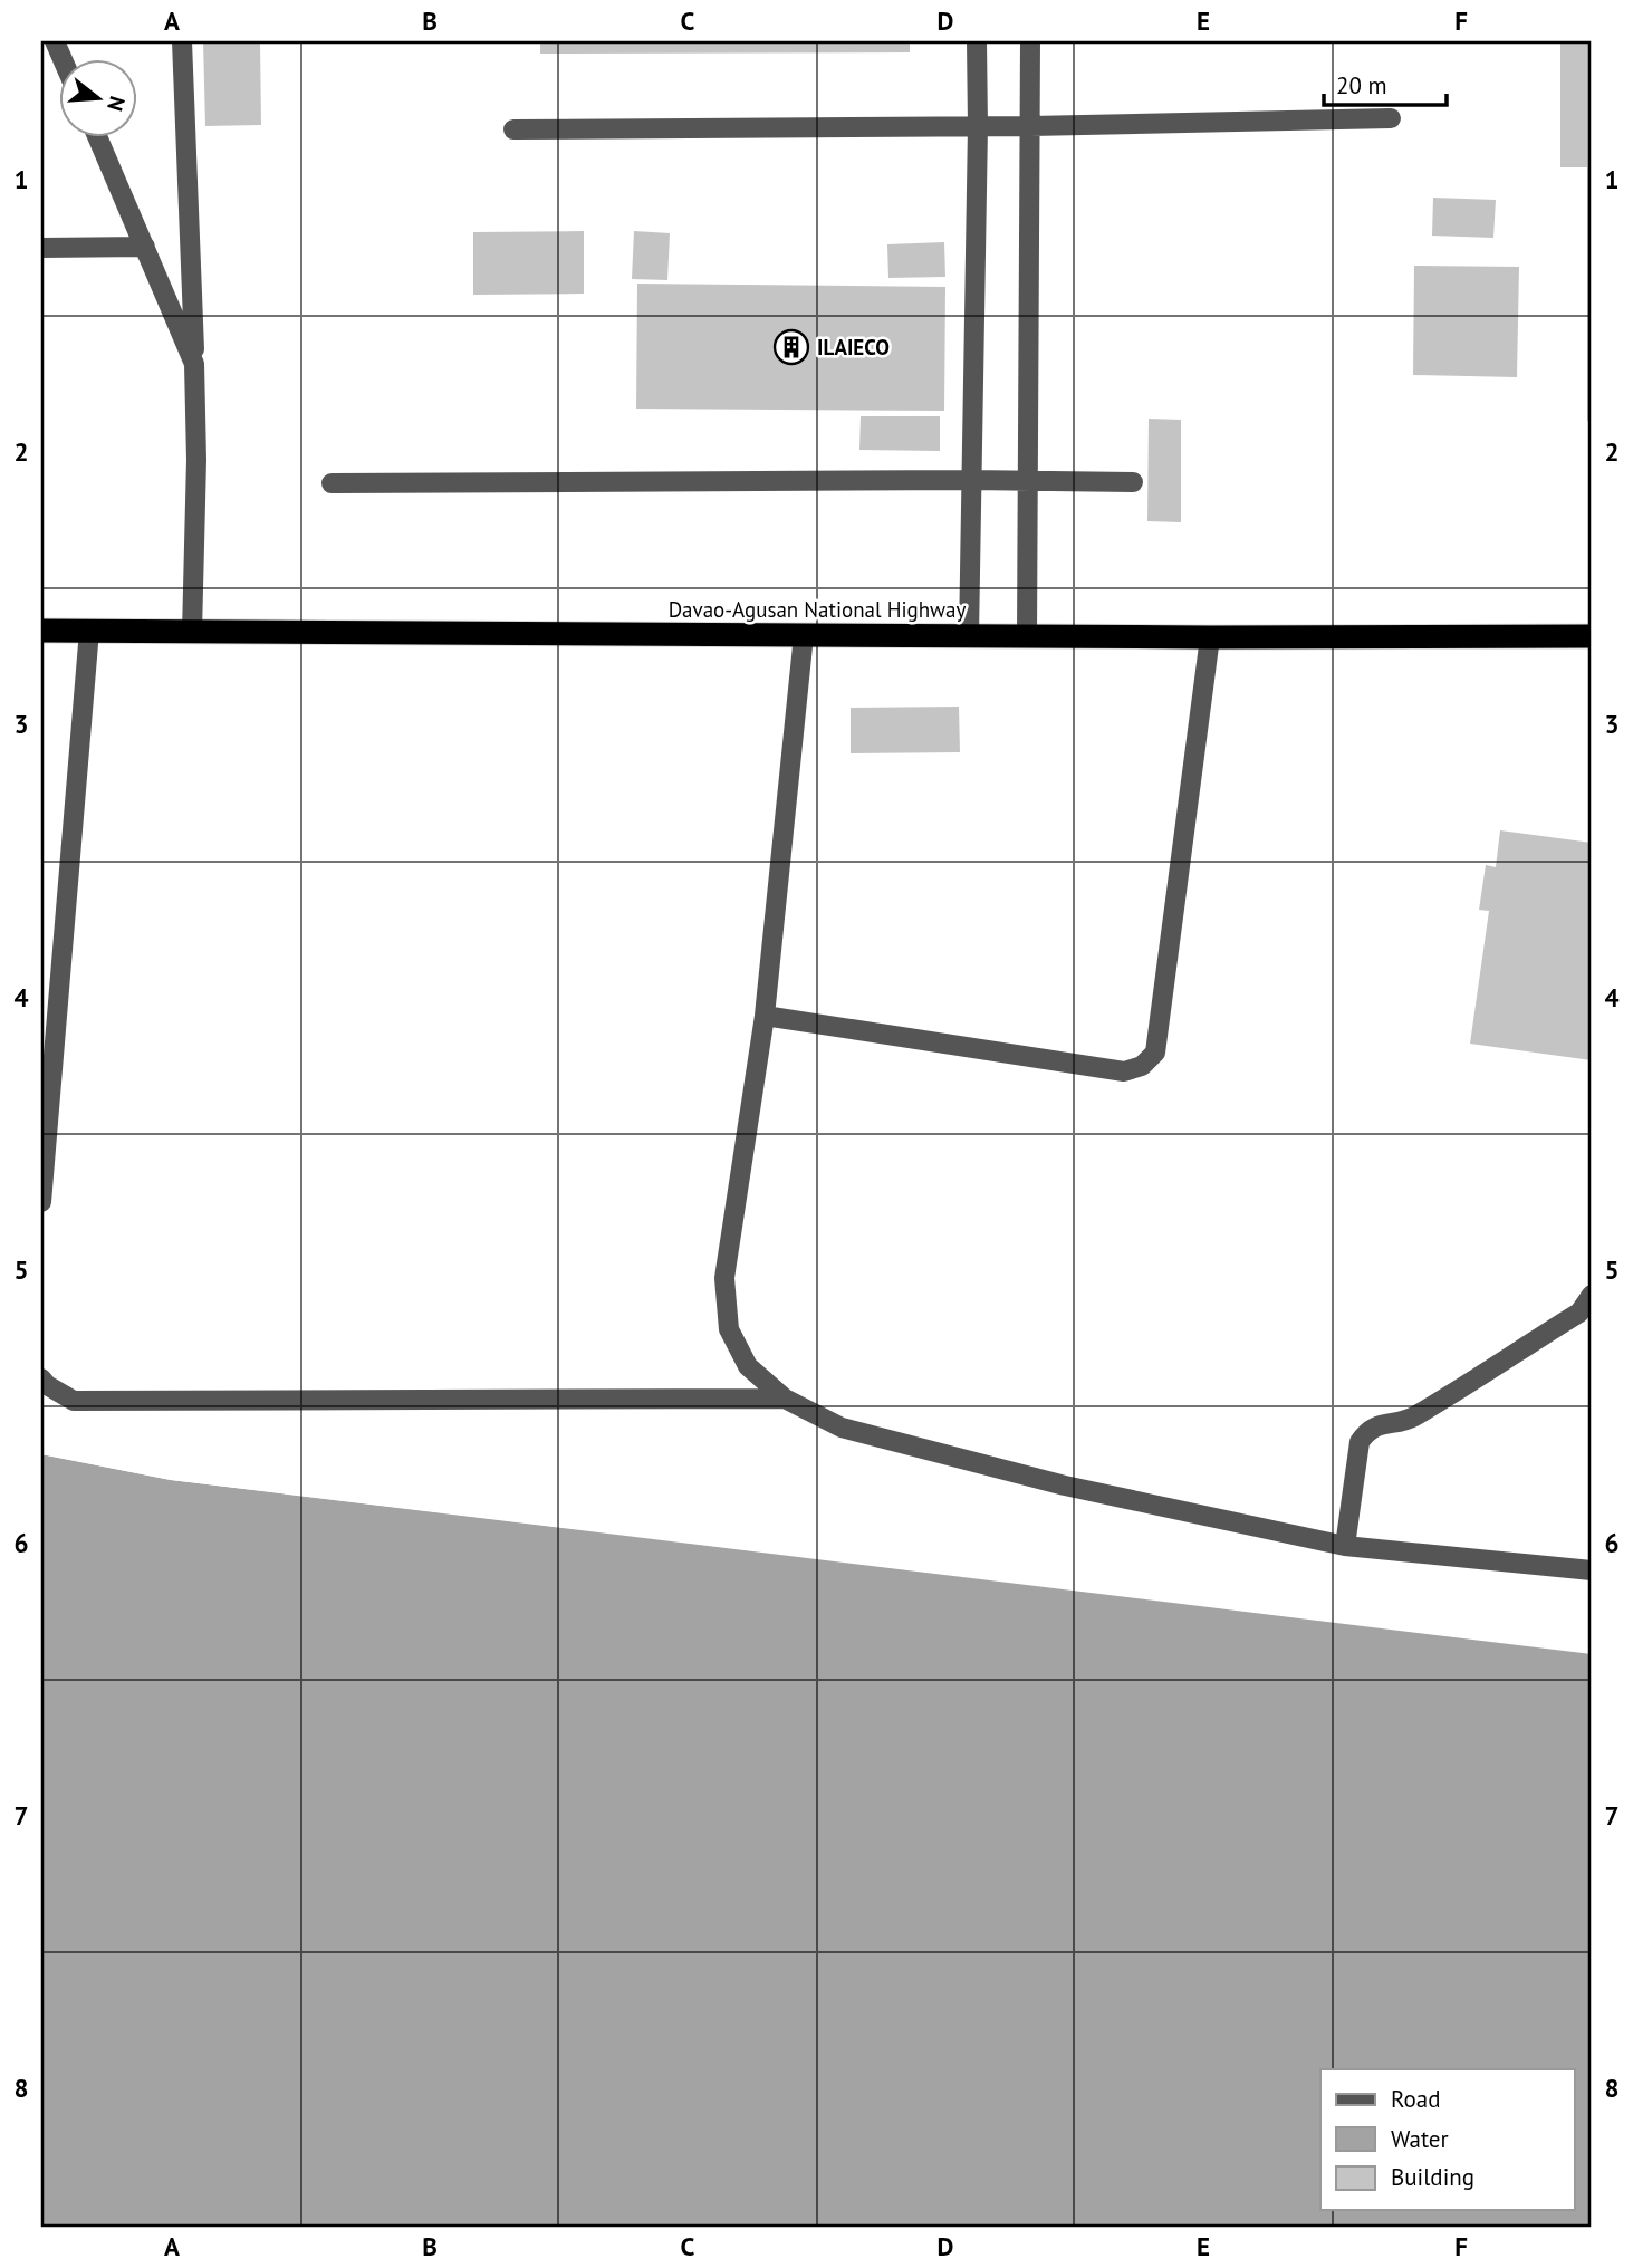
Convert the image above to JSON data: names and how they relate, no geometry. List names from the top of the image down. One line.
{"streets":{"highway":["Davao-Agusan National Highway"]},"places":{"building":["ILAIECO"]},"legend":["Road","Water","Building"],"scale_bar":"20 m","north":"right","grid":{"columns":["A","B","C","D","E","F"],"rows":["1","2","3","4","5","6","7","8"]}}
